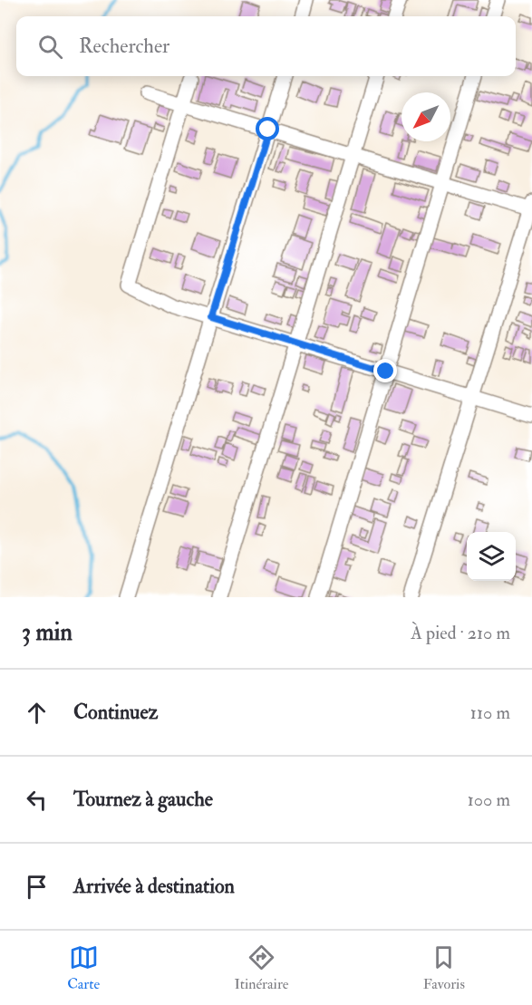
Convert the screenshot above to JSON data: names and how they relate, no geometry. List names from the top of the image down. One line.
{"north":"bottom left","page":{"search":"Rechercher","heading":["3 min","À pied · 210 m"],"list":[["Continuez","110 m"],["Tournez à gauche","100 m"],"Arrivée à destination"],"nav":["Carte","Itinéraire","Favoris"]}}
